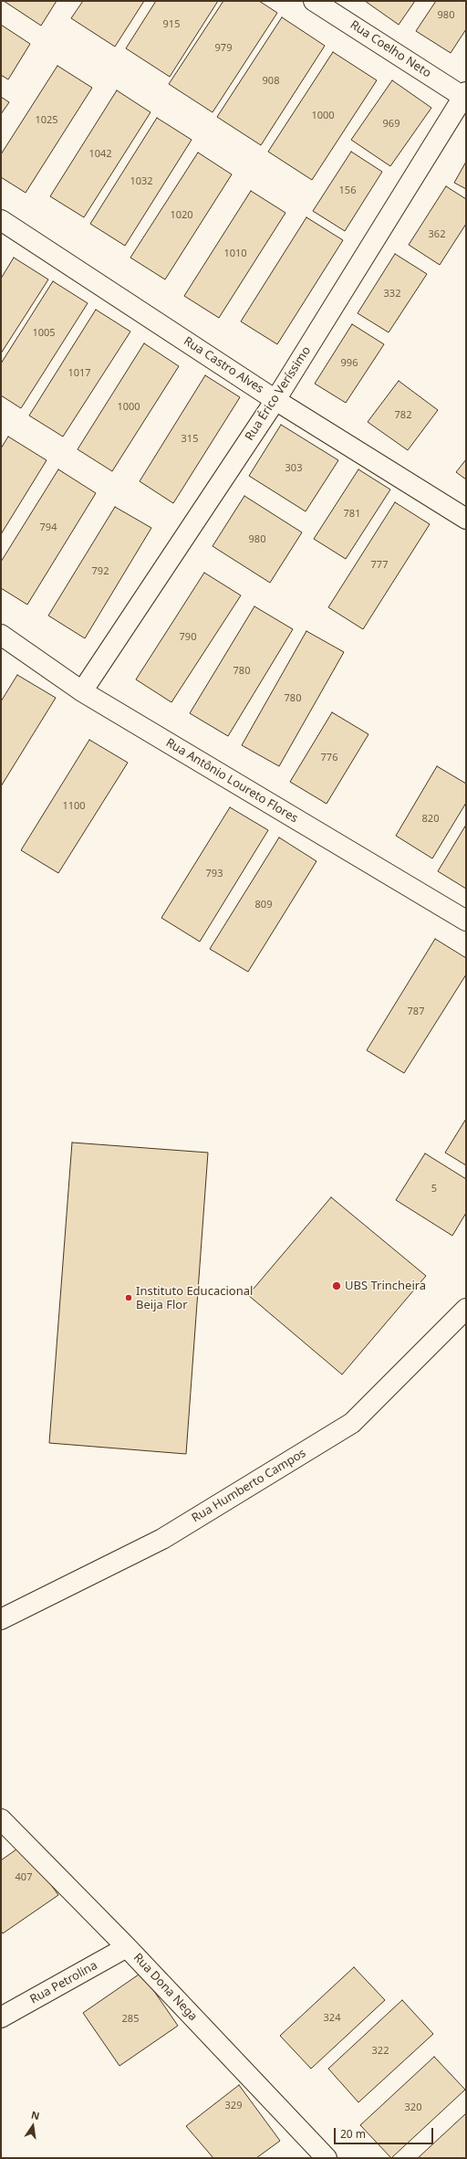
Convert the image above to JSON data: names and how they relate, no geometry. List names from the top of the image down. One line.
{"streets":{"street":["Rua Coelho Neto","Rua Castro Alves","Rua Érico Veríssimo","Rua Antônio Loureto Flores","Rua Humberto Campos","Rua Petrolina","Rua Dona Nega"]},"crossings":[["Rua Coelho Neto","Rua Érico Veríssimo"],["Rua Castro Alves","Rua Érico Veríssimo"],["Rua Érico Veríssimo","Rua Antônio Loureto Flores"],["Rua Petrolina","Rua Dona Nega"]],"places":["UBS Trincheira","Instituto Educacional Beija Flor"],"house_numbers":["980","915","979","908","1000","1025","969","1042","1032","156","1020","362","1010","332","1005","996","1017","1000","782","315","303","781","794","980","777","792","790","780","780","776","1100","820","793","809","787","5","407","324","285","322","329","320"],"scale_bar":"20 m","north":"top"}
